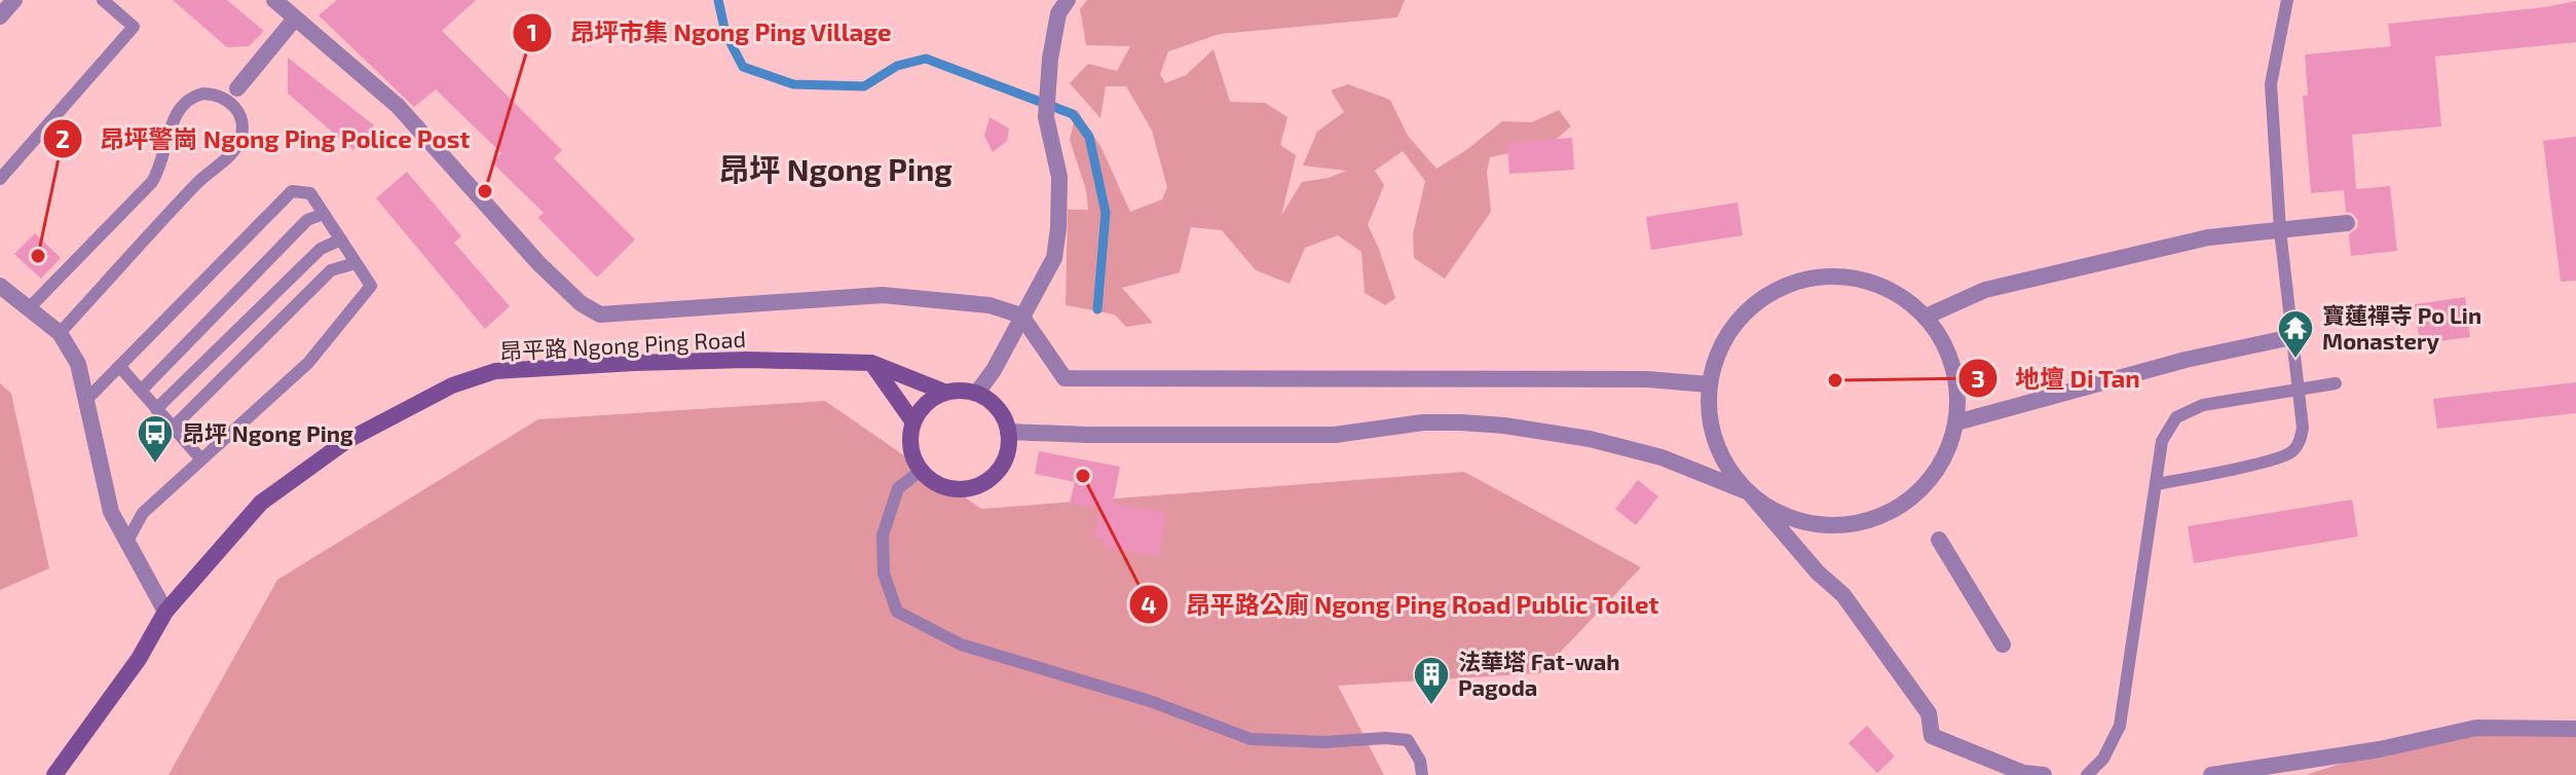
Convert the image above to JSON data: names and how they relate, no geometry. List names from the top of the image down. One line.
{"streets":{"main road":["昂平路 Ngong Ping Road"]},"districts":["昂坪 Ngong Ping"],"places":{"other":["昂坪市集 Ngong Ping Village","昂坪警崗 Ngong Ping Police Post","地壇 Di Tan","昂平路公廁 Ngong Ping Road Public Toilet"],"temple":["寶蓮禪寺 Po Lin Monastery"],"bus stop":["昂坪 Ngong Ping"],"building":["法華塔 Fat-wah Pagoda"]}}
